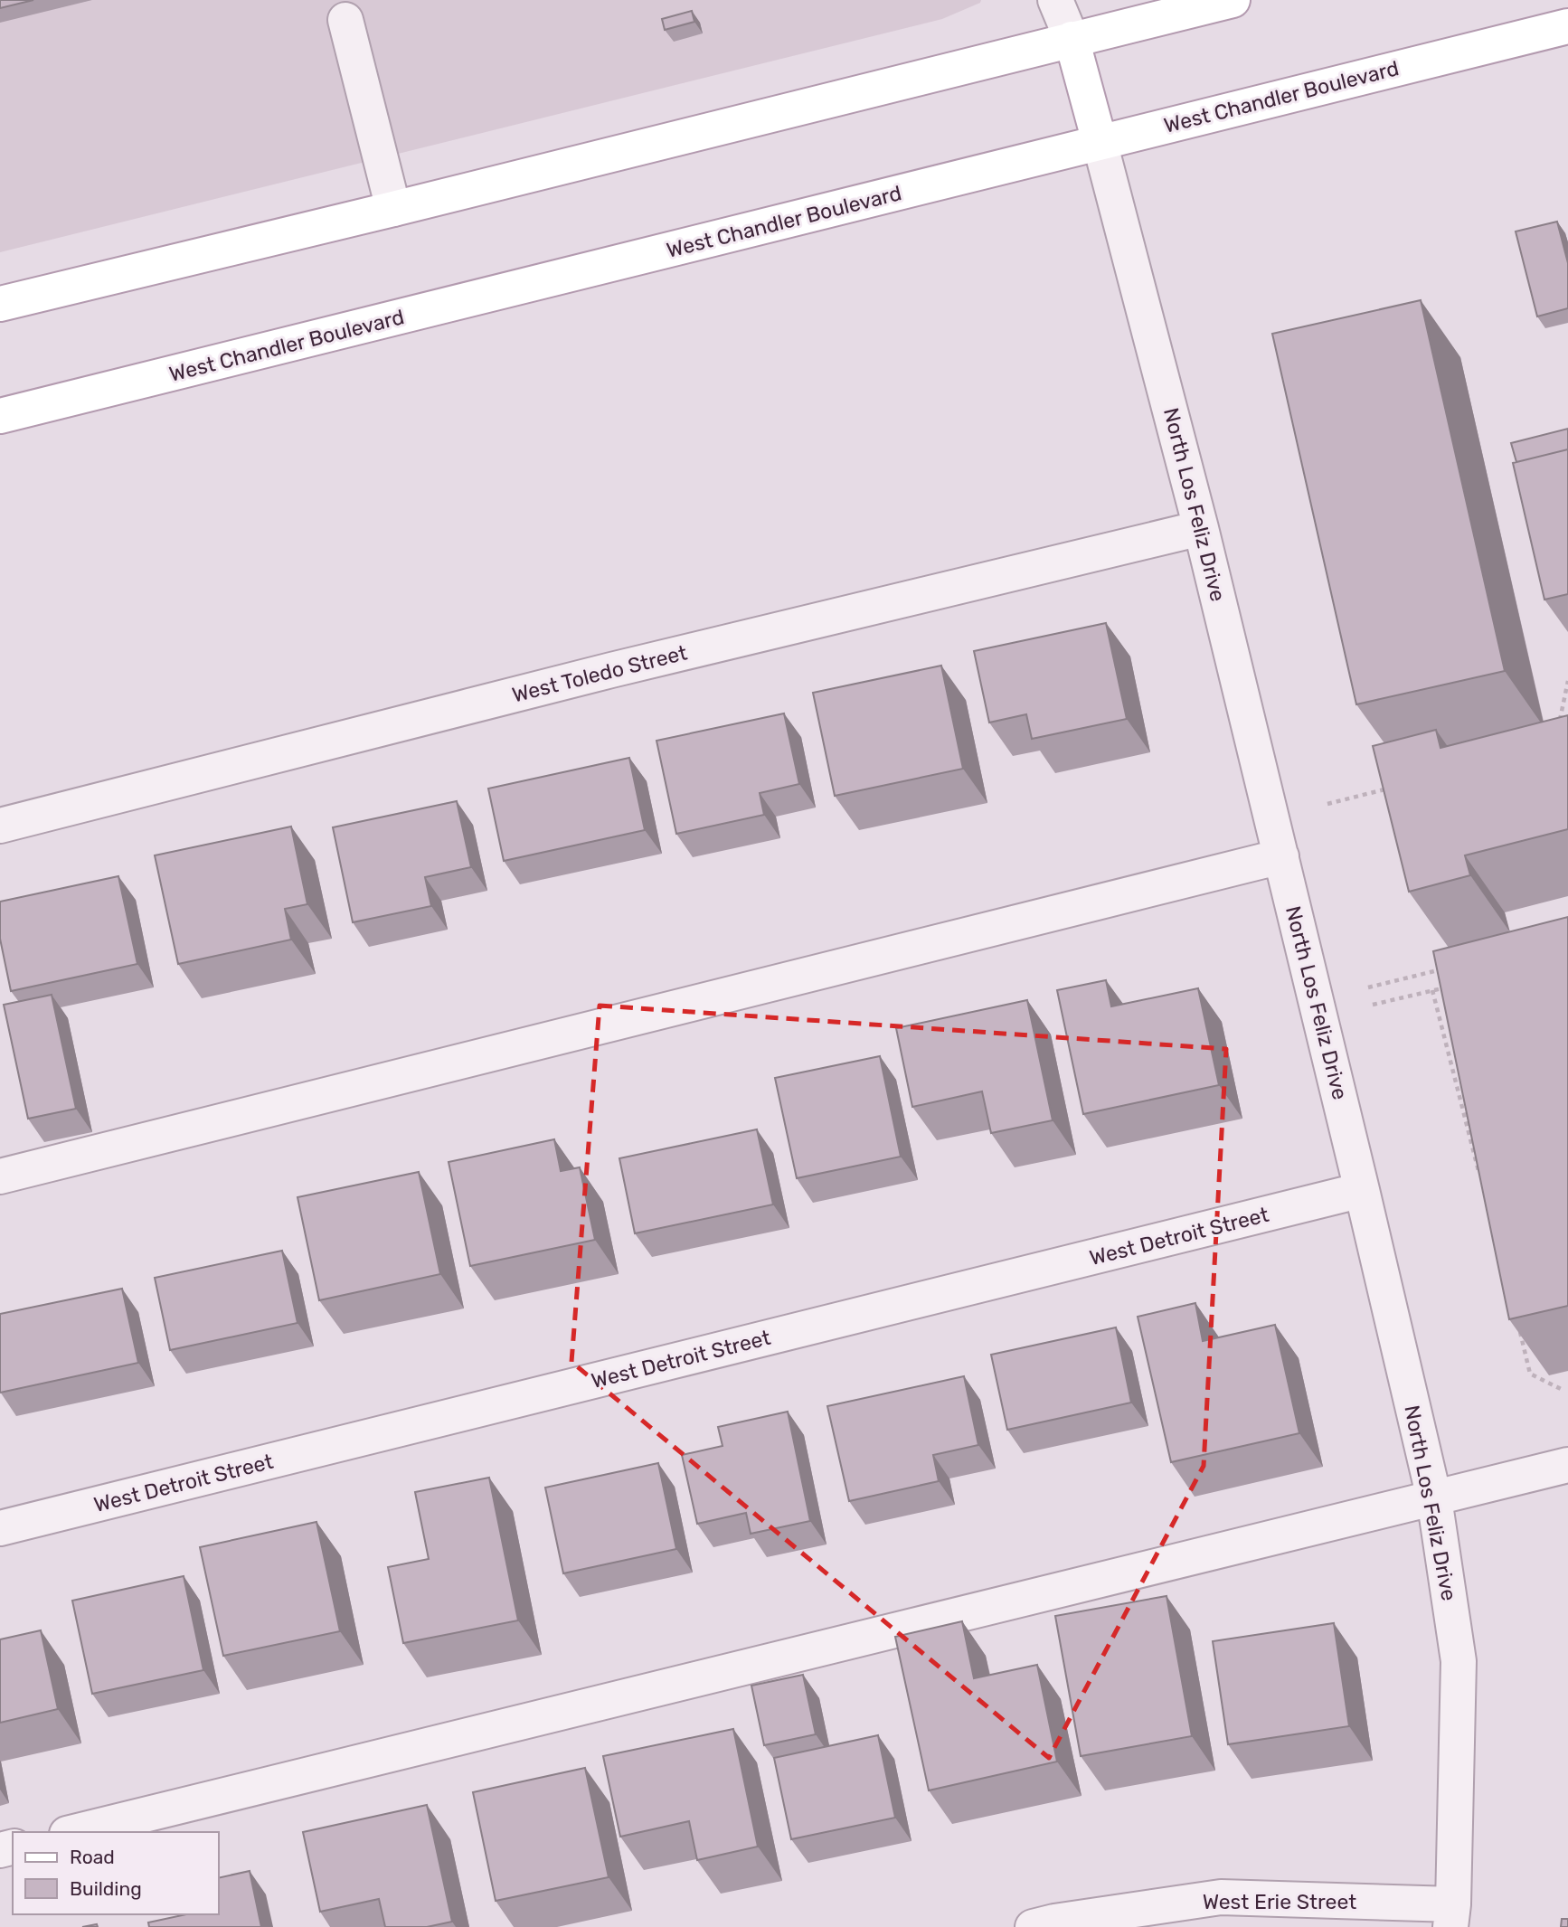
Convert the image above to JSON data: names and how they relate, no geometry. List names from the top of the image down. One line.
{"streets":{"main road":["West Chandler Boulevard","North Los Feliz Drive"],"street":["West Toledo Street","West Detroit Street","West Erie Street"]},"crossings":[["West Chandler Boulevard","North Los Feliz Drive"],["North Los Feliz Drive","West Toledo Street"],["North Los Feliz Drive","West Detroit Street"],["North Los Feliz Drive","West Erie Street"]],"legend":["Road","Building"]}
